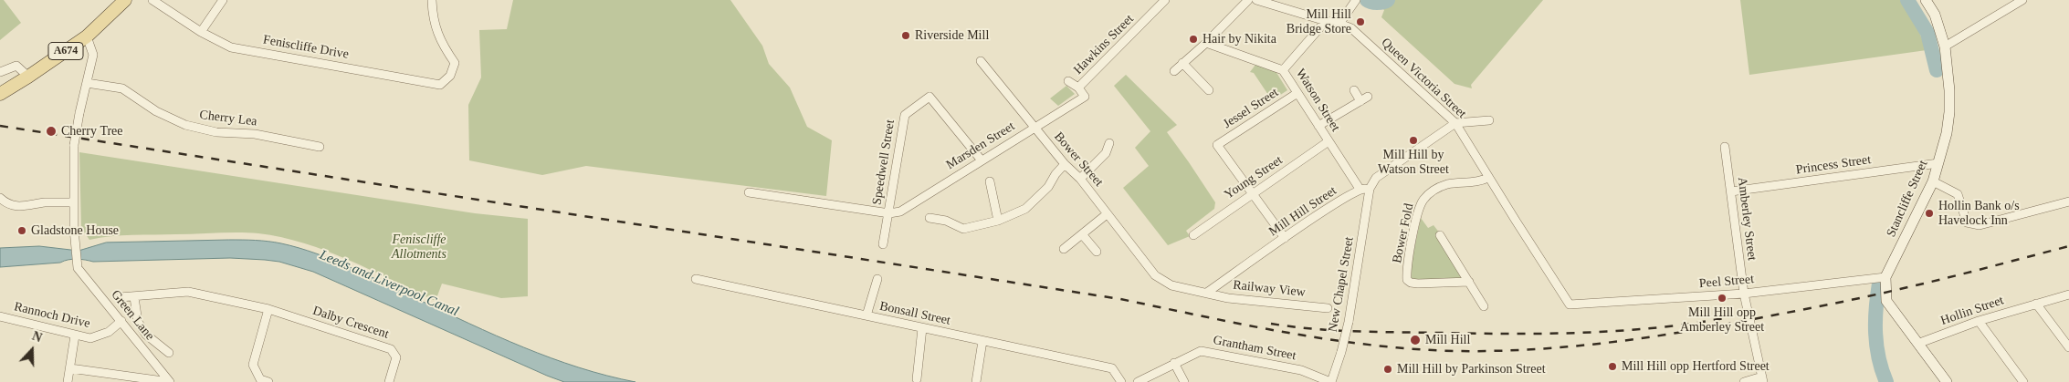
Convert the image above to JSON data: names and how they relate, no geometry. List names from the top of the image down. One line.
{"streets":{"main road":["A674","Stancliffe Street"],"street":["Hawkins Street","Feniscliffe Drive","Queen Victoria Street","Watson Street","Jessel Street","Cherry Lea","Marsden Street","Bower Street","Speedwell Street","Princess Street","Young Street","Mill Hill Street","Amberley Street","Bower Fold","Peel Street","New Chapel Street","Railway View","Hollin Street","Bonsall Street","Rannoch Drive","Green Lane","Dalby Crescent","Grantham Street"]},"crossings":[["Hawkins Street","Marsden Street"],["Queen Victoria Street","Bower Fold"],["Queen Victoria Street","Peel Street"],["Watson Street","Jessel Street"],["Watson Street","Young Street"],["Watson Street","Mill Hill Street"],["Jessel Street","Young Street"],["Marsden Street","Bower Street"],["Marsden Street","Speedwell Street"],["Bower Street","Mill Hill Street"],["Bower Street","Railway View"],["Princess Street","Stancliffe Street"],["Princess Street","Amberley Street"],["Stancliffe Street","Peel Street"],["Mill Hill Street","New Chapel Street"],["Mill Hill Street","Railway View"],["Amberley Street","Peel Street"],["New Chapel Street","Grantham Street"],["Rannoch Drive","Green Lane"]],"water":["Leeds and Liverpool Canal"],"parks":["Feniscliffe Allotments"],"places":["Mill Hill Bridge Store","Riverside Mill","Hair by Nikita","Cherry Tree","Mill Hill by Watson Street","Hollin Bank o/s Havelock Inn","Gladstone House","Mill Hill opp Amberley Street","Mill Hill","Mill Hill opp Hertford Street","Mill Hill by Parkinson Street"],"north":"top"}
